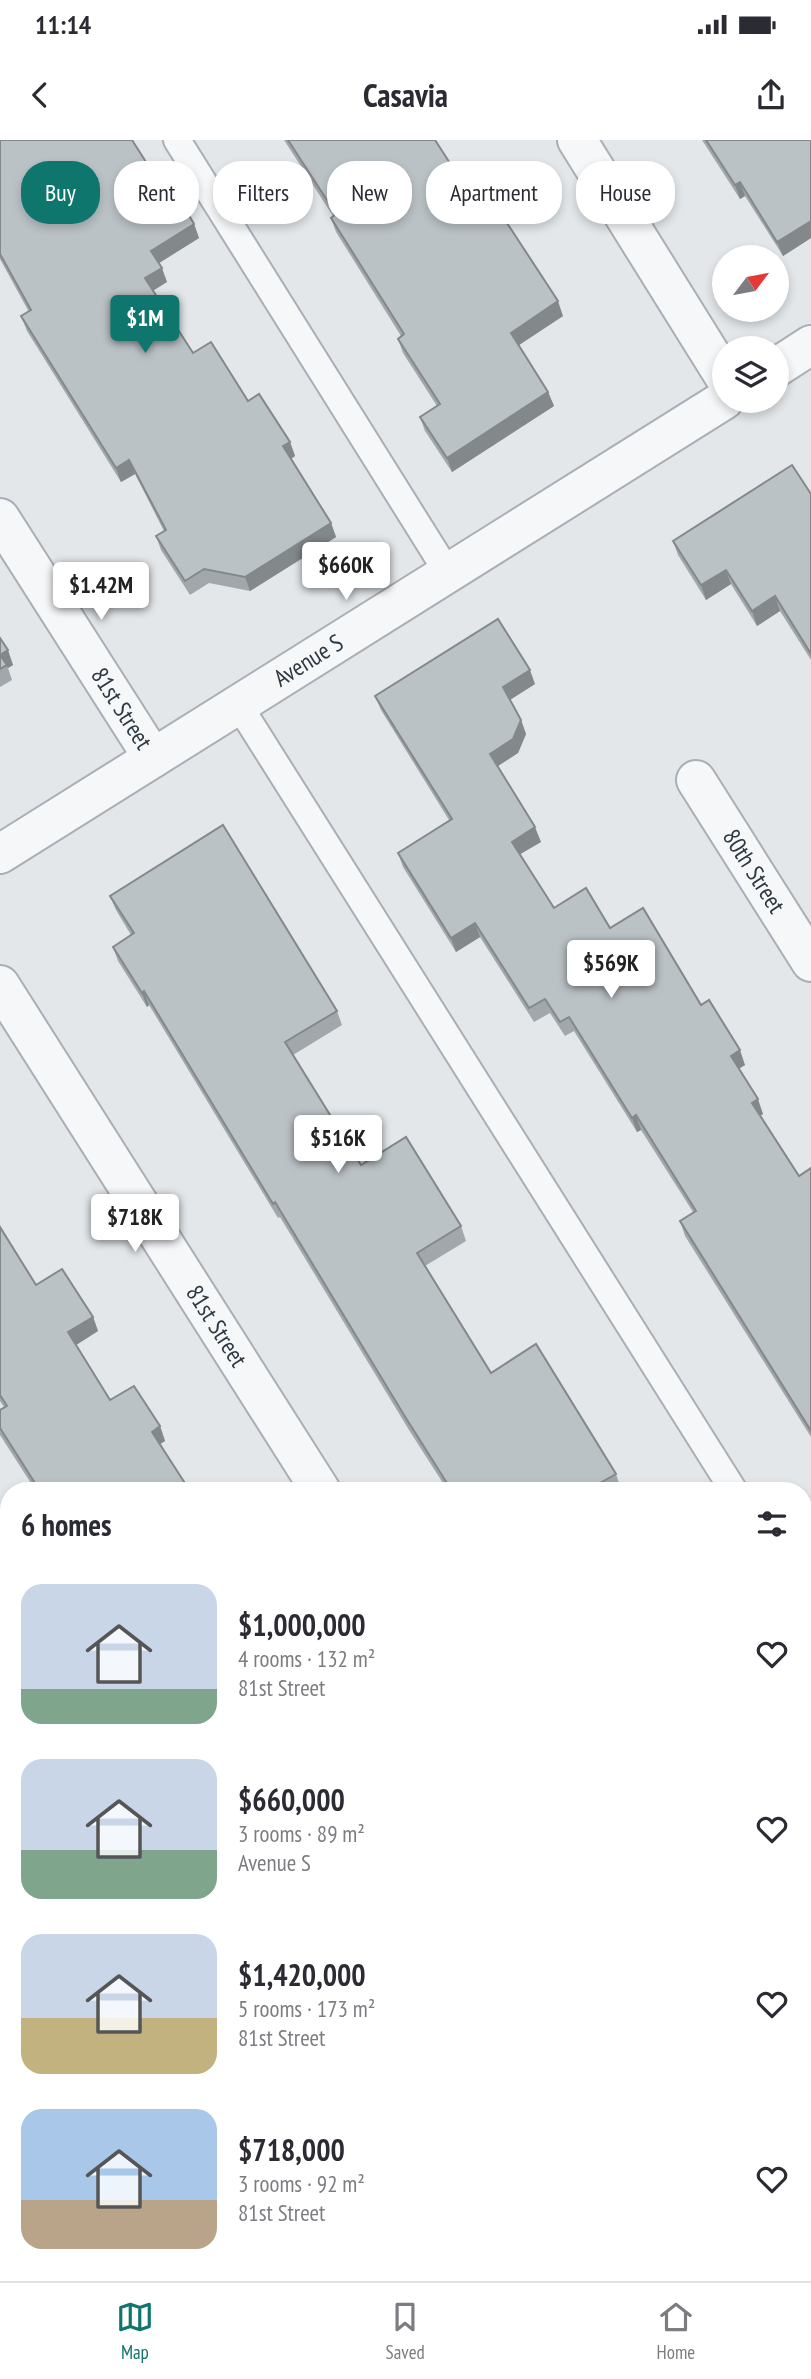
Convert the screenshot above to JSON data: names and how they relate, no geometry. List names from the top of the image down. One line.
{"streets":{"street":["Avenue S","81st Street","80th Street"]},"crossings":[["Avenue S","81st Street"]],"north":"top right","page":{"status":"11:14","header":"Casavia","chip":["Buy","Rent","Filters","New","Apartment","House"],"price":["$1M","$660K","$1.42M","$569K","$516K","$718K"],"heading":"6 homes","list":[{"name":"$1,000,000","note":"4 rooms · 132 m² · 81st Street"},{"name":"$660,000","note":"3 rooms · 89 m² · Avenue S"},{"name":"$1,420,000","note":"5 rooms · 173 m² · 81st Street"},{"name":"$718,000","note":"3 rooms · 92 m² · 81st Street"}],"tabs":["Map","Saved","Home"]}}
